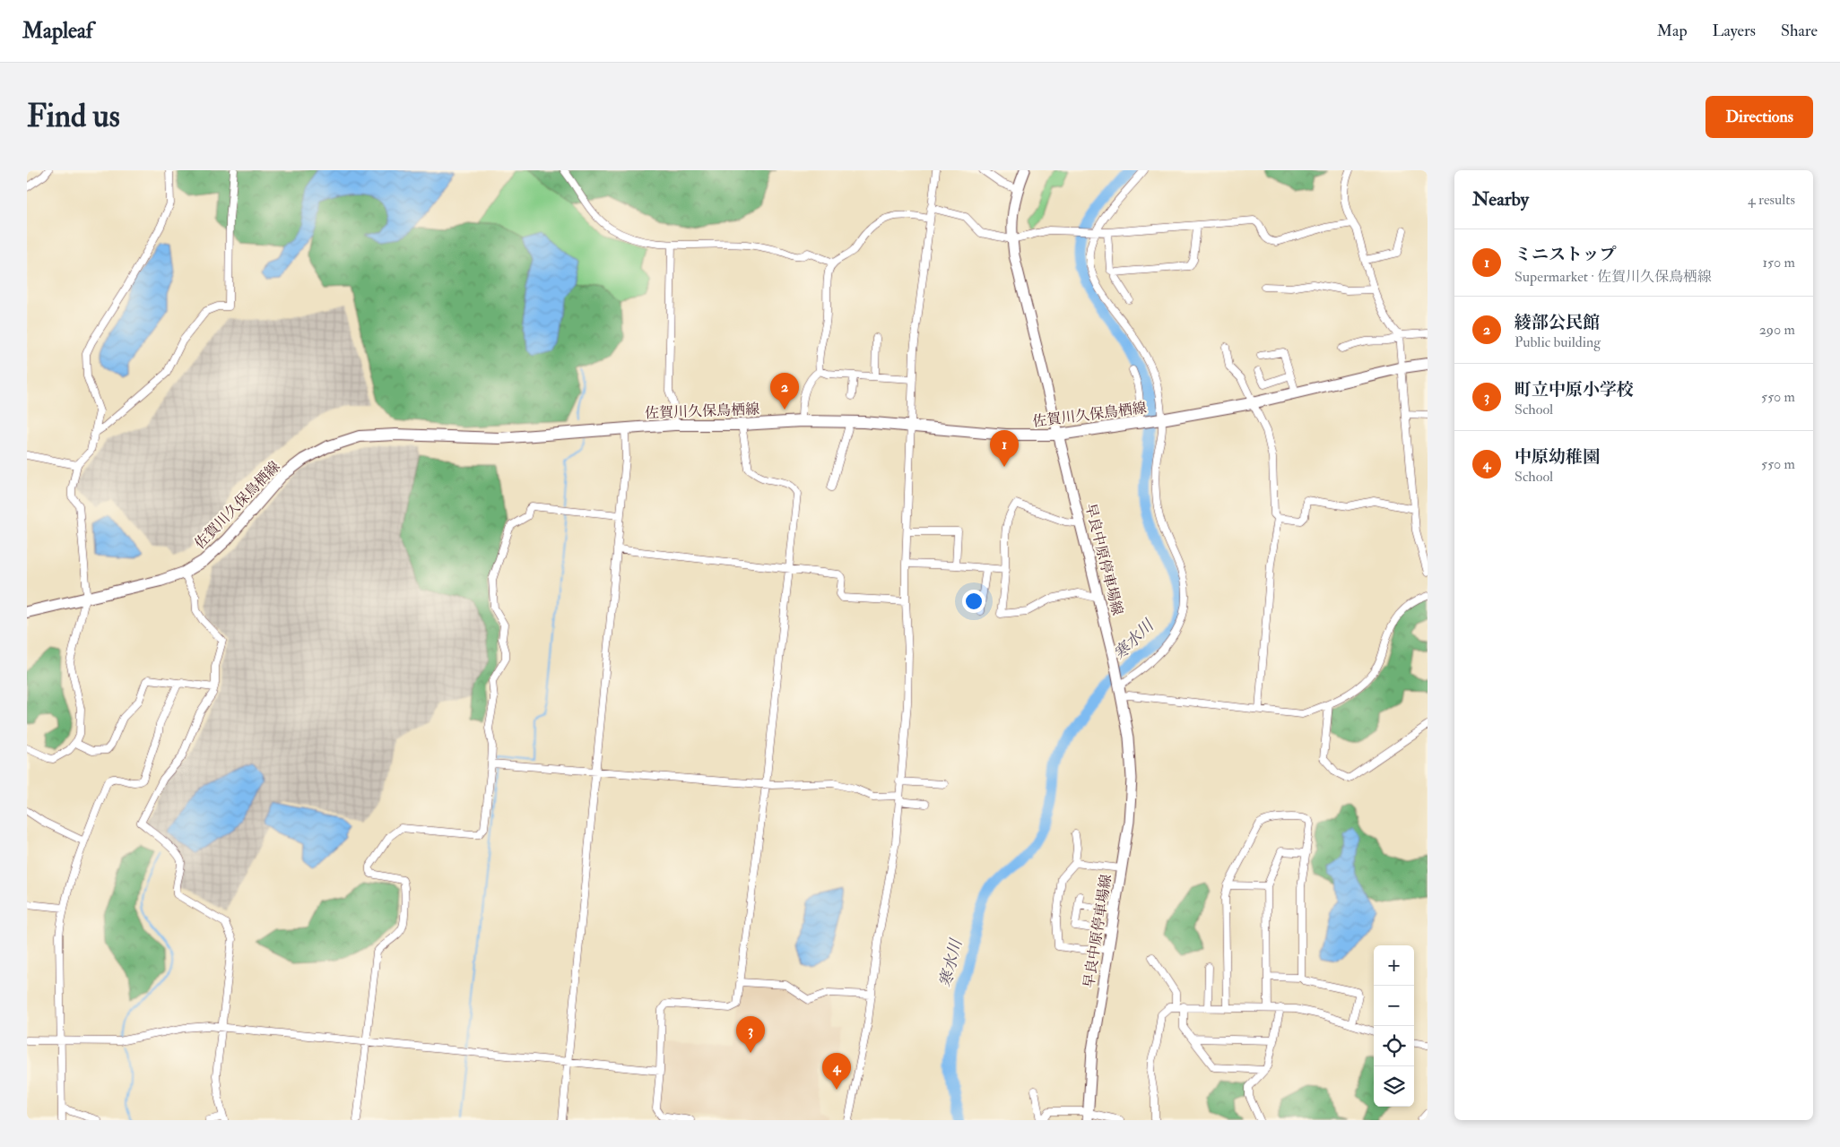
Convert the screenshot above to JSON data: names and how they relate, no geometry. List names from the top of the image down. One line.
{"streets":{"main road":["佐賀川久保鳥栖線","早良中原停車場線"]},"crossings":[["佐賀川久保鳥栖線","早良中原停車場線"]],"water":["寒水川"],"page":{"header":"Mapleaf","nav":["Map","Layers","Share"],"buttons":"Directions","title":"Find us","heading":["Nearby","4 results"],"list":[{"mark":"1","name":"ミニストップ","note":"Supermarket · 佐賀川久保鳥栖線","value":"150 m"},{"mark":"2","name":"綾部公民館","note":"Public building","value":"290 m"},{"mark":"3","name":"町立中原小学校","note":"School","value":"550 m"},{"mark":"4","name":"中原幼稚園","note":"School","value":"550 m"}],"pins":["2","1","3","4"],"map_buttons":["+","−"]}}
